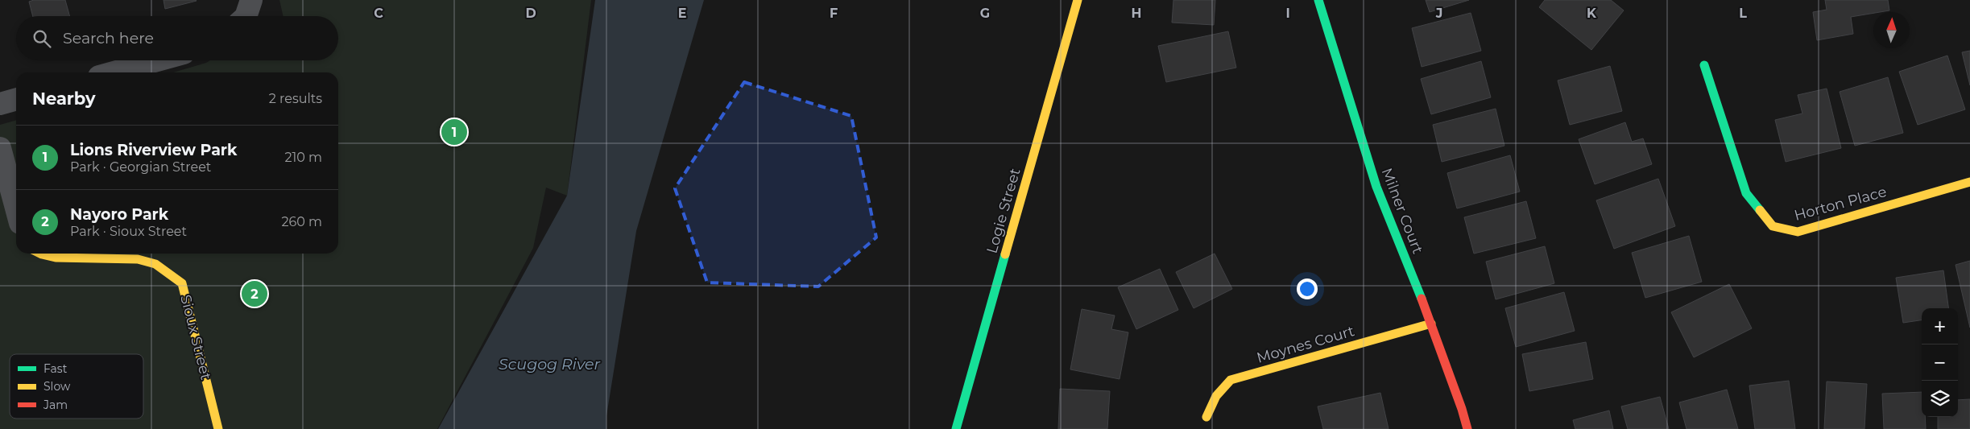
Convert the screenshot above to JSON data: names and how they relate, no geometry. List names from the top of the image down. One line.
{"streets":{"street":["Horton Place","Logie Street","Milner Court","Sioux Street","Moynes Court"]},"crossings":[["Milner Court","Moynes Court"]],"water":["Scugog River"],"legend":["Fast","Slow","Jam"],"north":"top","page":{"search":"Search here","heading":["Nearby","2 results"],"pins":["1","2"],"list":[{"mark":"1","name":"Lions Riverview Park","note":"Park · Georgian Street","value":"210 m"},{"mark":"2","name":"Nayoro Park","note":"Park · Sioux Street","value":"260 m"}],"map_buttons":["+","−"]},"grid":{"columns":["C","D","E","F","G","H","I","J","K","L"]}}
